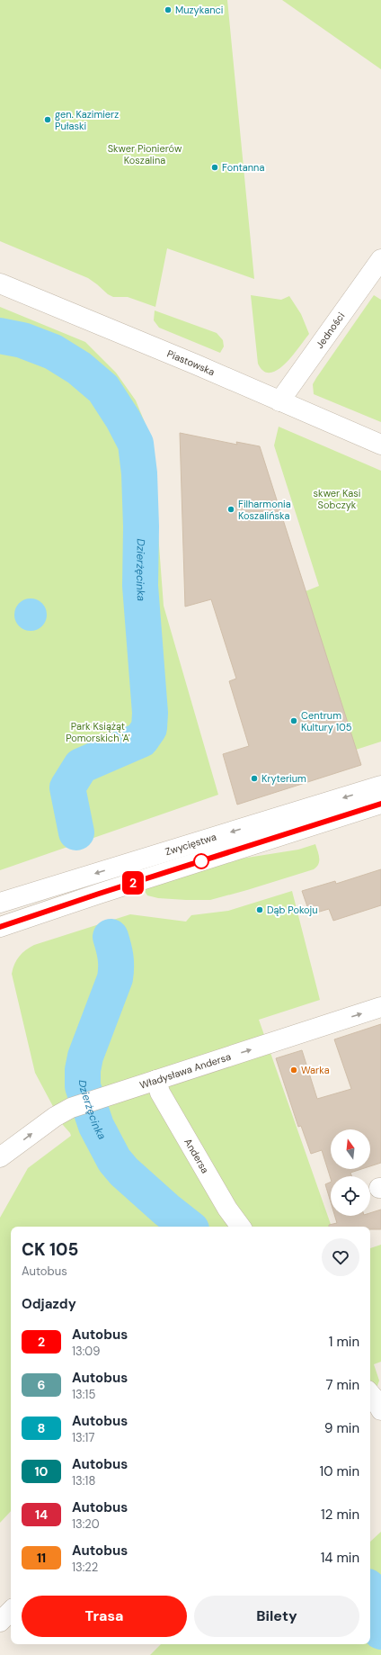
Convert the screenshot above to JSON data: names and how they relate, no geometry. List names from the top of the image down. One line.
{"streets":{"street":["Jedności","Piastowska","Zwycięstwa","Władysława Andersa","Andersa"]},"crossings":[["Jedności","Piastowska"],["Władysława Andersa","Andersa"]],"one_way":["Władysława Andersa"],"water":["Dzierżęcinka"],"parks":["Skwer Pionierów Koszalina","skwer Kasi Sobczyk","Park Książąt Pomorskich 'A'"],"places":["Muzykanci","gen. Kazimierz Pułaski","Fontanna","Filharmonia Koszalińska","Centrum Kultury 105","Kryterium","Dąb Pokoju","Warka"],"lines":["bus line 2"],"north":"top","page":{"on_map":"2","heading":[["CK 105","Autobus"],"Odjazdy"],"list":[{"mark":"2","name":"Autobus","note":"13:09","value":"1 min"},{"mark":"6","name":"Autobus","note":"13:15","value":"7 min"},{"mark":"8","name":"Autobus","note":"13:17","value":"9 min"},{"mark":"10","name":"Autobus","note":"13:18","value":"10 min"},{"mark":"14","name":"Autobus","note":"13:20","value":"12 min"},{"mark":"11","name":"Autobus","note":"13:22","value":"14 min"}],"buttons":["Trasa","Bilety"]}}
